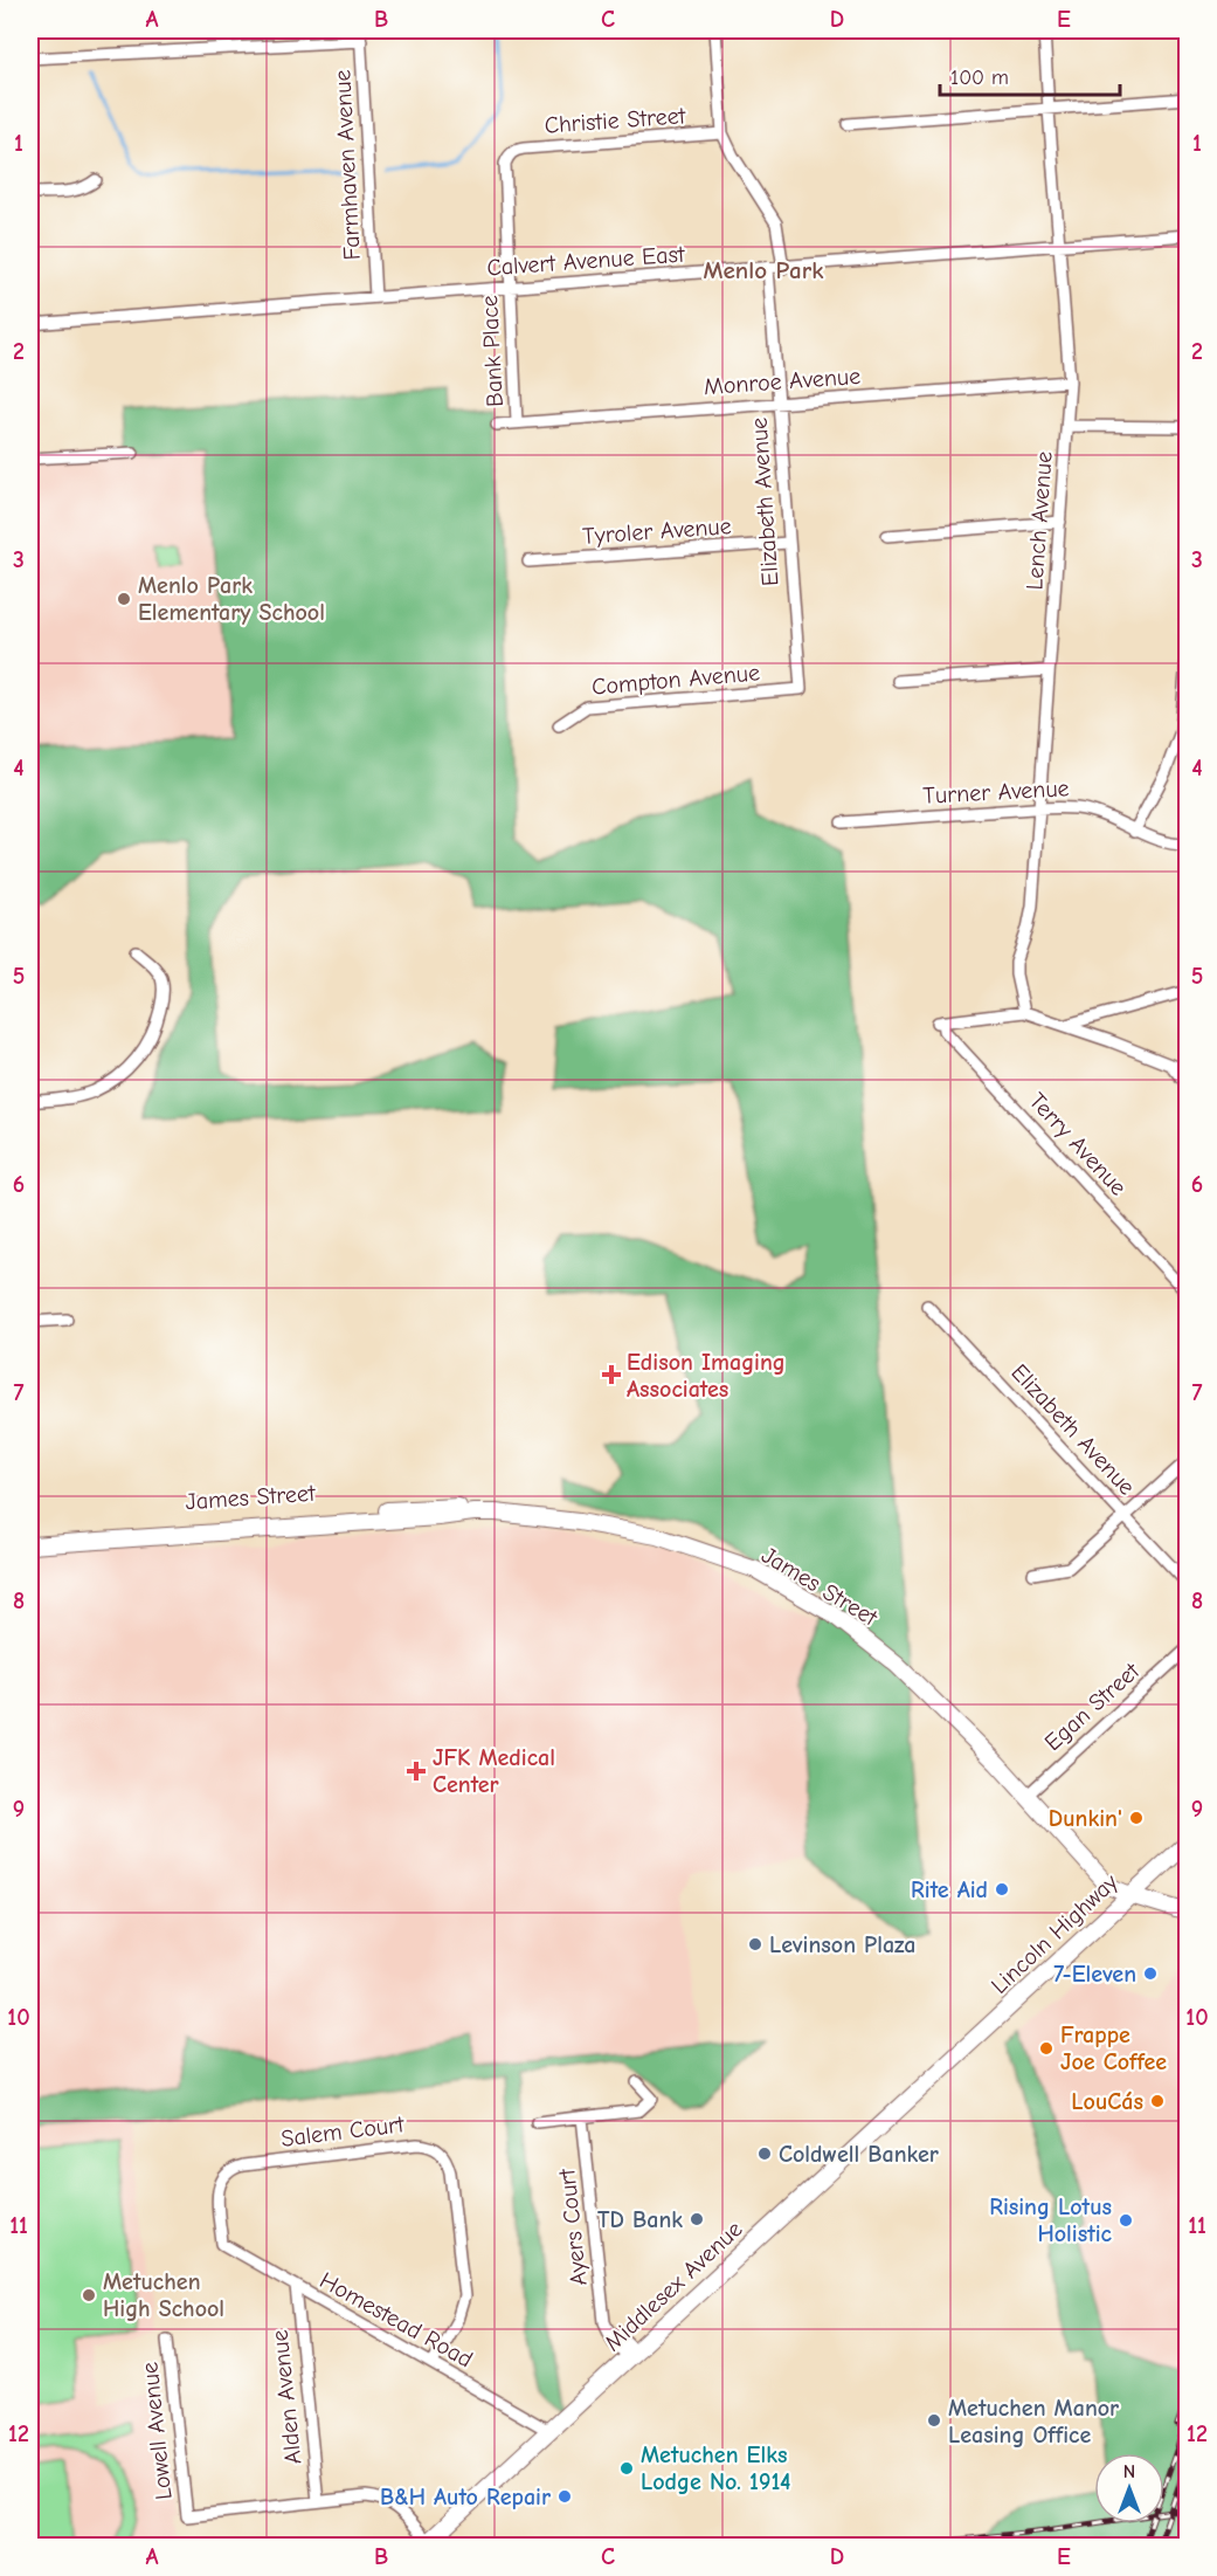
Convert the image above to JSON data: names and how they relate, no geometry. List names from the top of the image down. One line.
{"streets":{"street":["Christie Street","Farmhaven Avenue","Calvert Avenue East","Bank Place","Monroe Avenue","Elizabeth Avenue","Lench Avenue","Tyroler Avenue","Compton Avenue","Turner Avenue","Terry Avenue","James Street","Egan Street","Lincoln Highway","Salem Court","Ayers Court","Middlesex Avenue","Homestead Road","Alden Avenue","Lowell Avenue"]},"crossings":[["Christie Street","Bank Place"],["Farmhaven Avenue","Calvert Avenue East"],["Calvert Avenue East","Bank Place"],["Calvert Avenue East","Elizabeth Avenue"],["Calvert Avenue East","Lench Avenue"],["Bank Place","Monroe Avenue"],["Monroe Avenue","Elizabeth Avenue"],["Monroe Avenue","Lench Avenue"],["Elizabeth Avenue","Tyroler Avenue"],["Elizabeth Avenue","Compton Avenue"],["Lench Avenue","Turner Avenue"],["Lench Avenue","Terry Avenue"],["James Street","Egan Street"],["James Street","Lincoln Highway"],["Lincoln Highway","Middlesex Avenue"],["Salem Court","Homestead Road"],["Ayers Court","Middlesex Avenue"],["Middlesex Avenue","Homestead Road"],["Homestead Road","Alden Avenue"],["Alden Avenue","Lowell Avenue"]],"districts":["Menlo Park"],"places":{"other":["Menlo Park Elementary School","Dunkin'","Rite Aid","Levinson Plaza","7-Eleven","Frappe Joe Coffee","LouCás","Coldwell Banker","TD Bank","Rising Lotus Holistic","Metuchen High School","Metuchen Manor Leasing Office","Metuchen Elks Lodge No. 1914","B&H Auto Repair"],"health":["Edison Imaging Associates","JFK Medical Center"]},"scale_bar":"100 m","north":"top","grid":{"columns":["A","B","C","D","E"],"rows":["1","2","3","4","5","6","7","8","9","10","11","12"]}}
